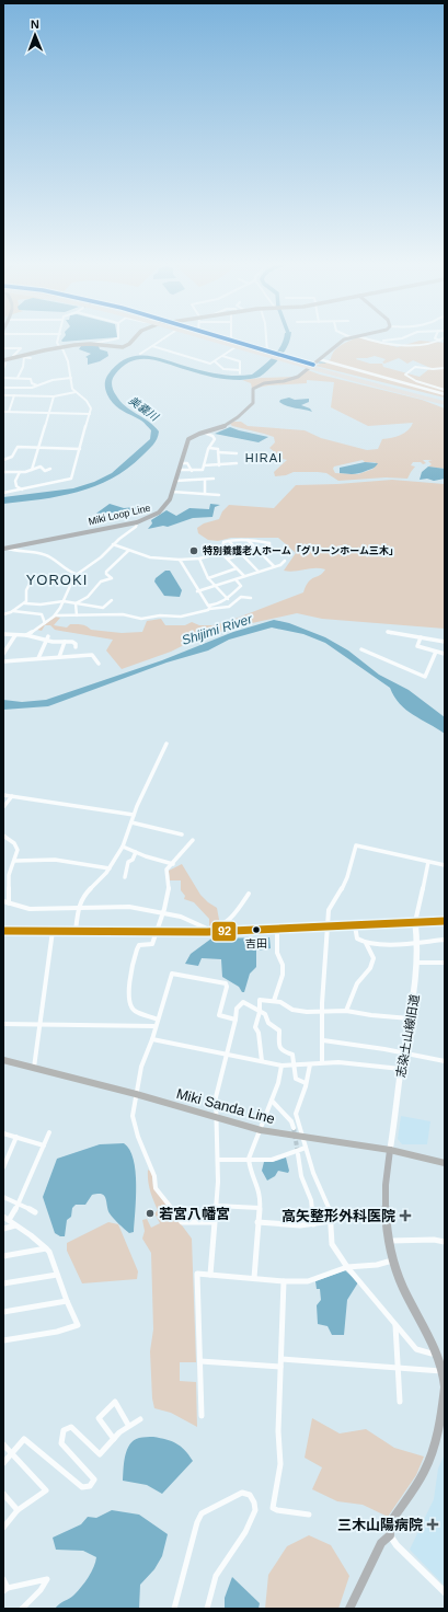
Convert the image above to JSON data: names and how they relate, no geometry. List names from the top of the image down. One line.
{"streets":{"main road":["Miki Loop Line","Miki Sanda Line"],"street":["志染土山線旧道"]},"crossings":[["志染土山線旧道","Miki Sanda Line"]],"districts":["HIRAI","YOROKI"],"water":["美嚢川","Shijimi River"],"places":{"other":["特別養護老人ホーム「グリーンホーム三木」","吉田","若宮八幡宮"],"health":["高矢整形外科医院","三木山陽病院"]},"lines":["transit line 92"],"north":"top"}
